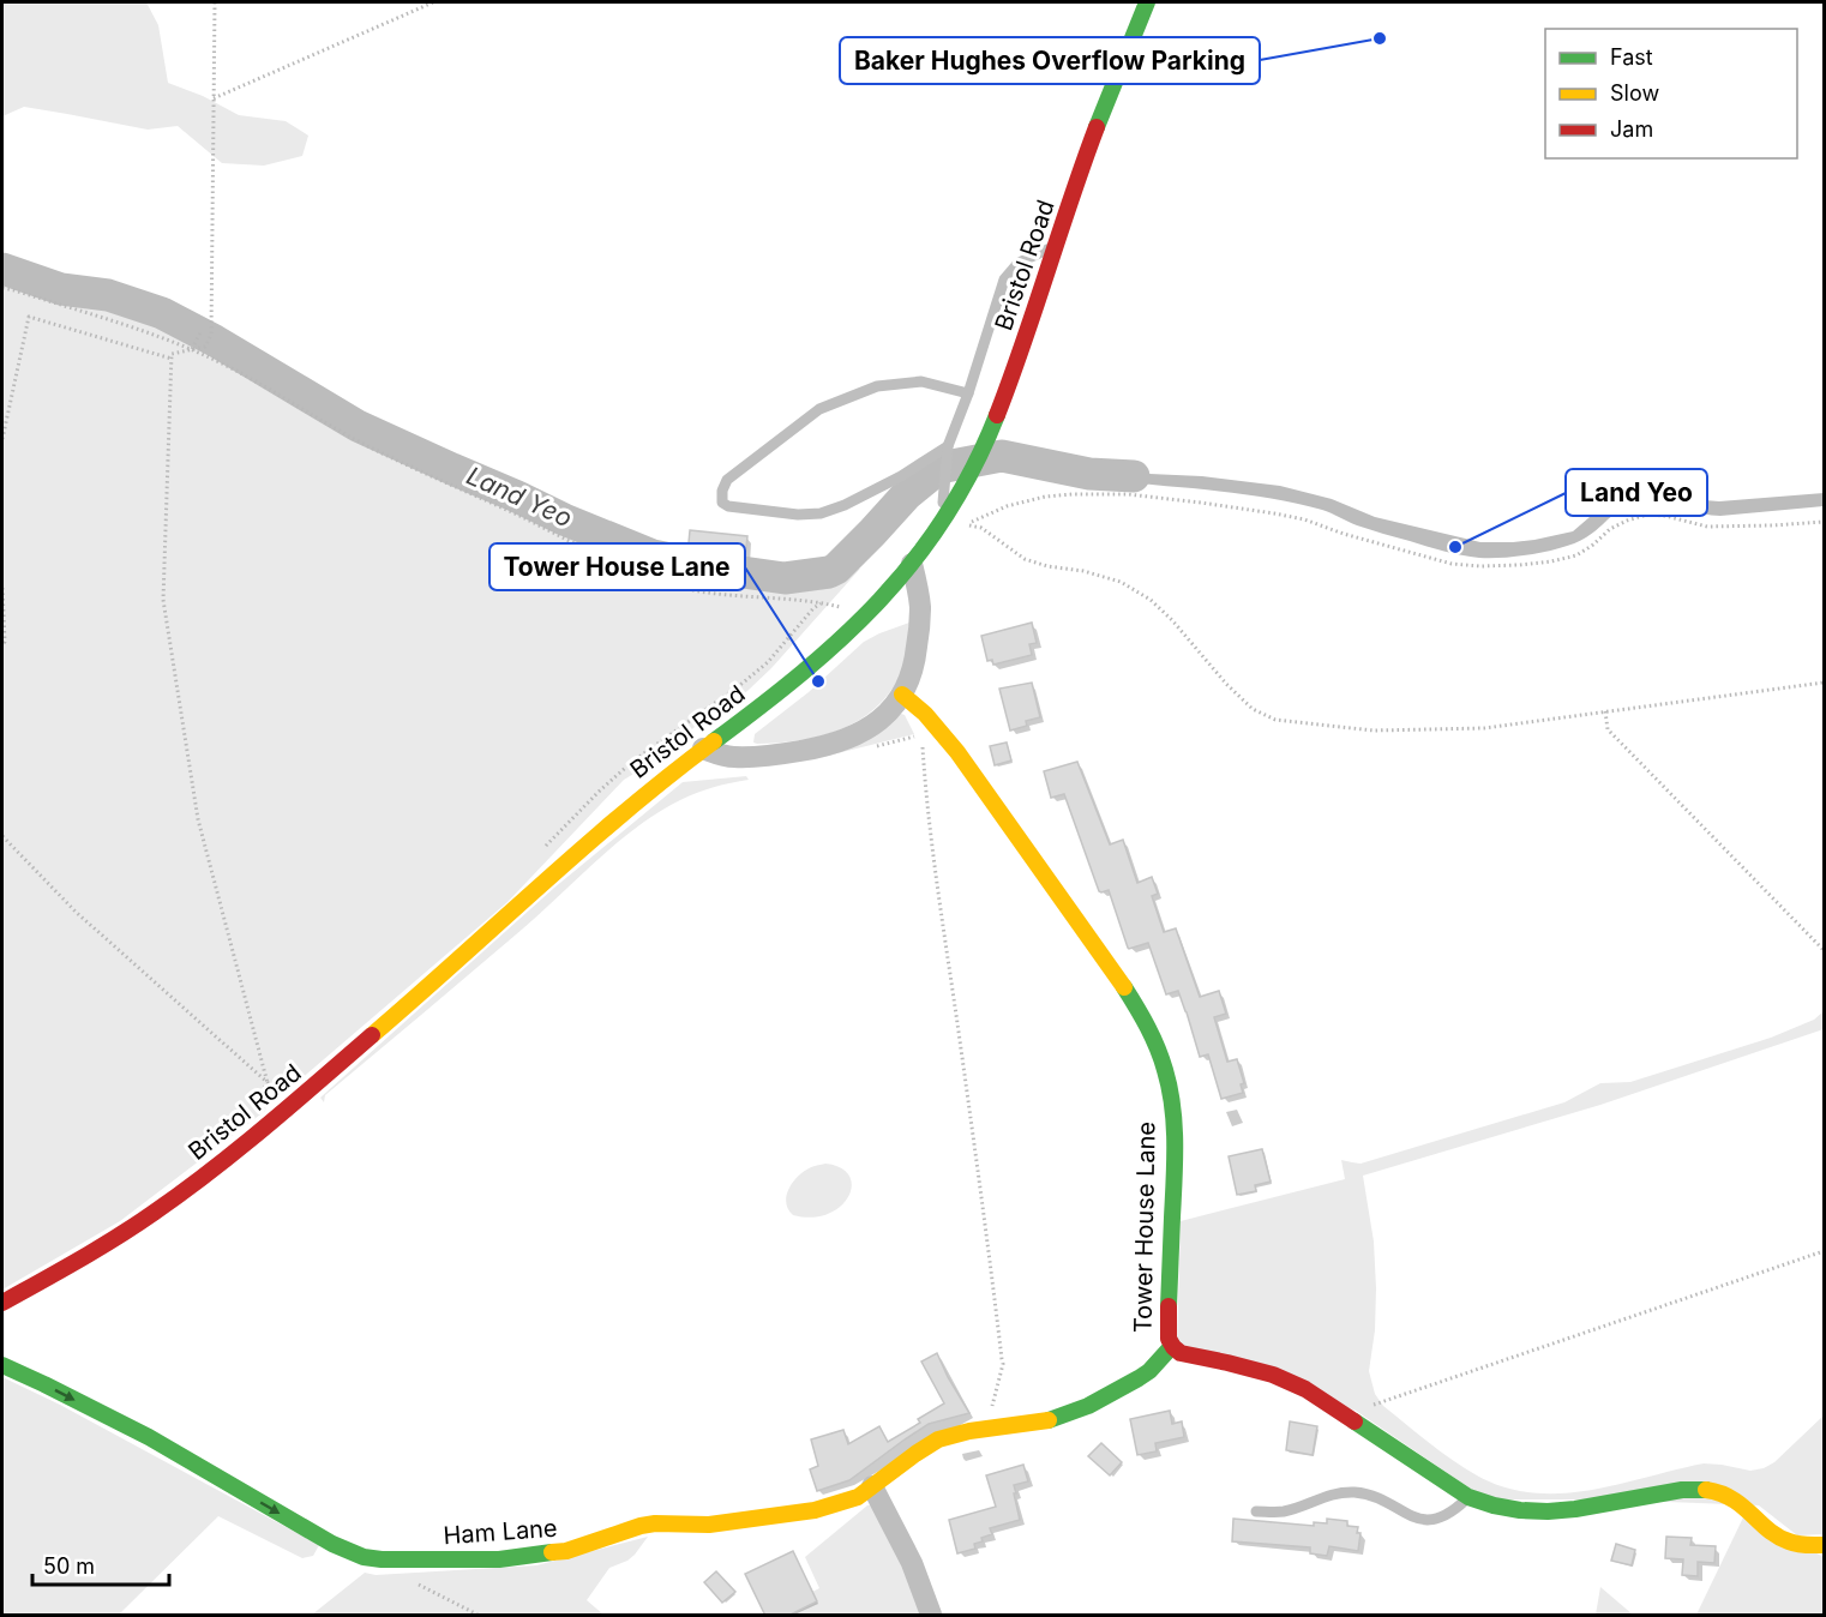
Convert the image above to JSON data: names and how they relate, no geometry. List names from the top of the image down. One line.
{"streets":{"street":["Bristol Road","Tower House Lane","Ham Lane"]},"crossings":[["Tower House Lane","Ham Lane"]],"water":["Land Yeo"],"places":["Baker Hughes Overflow Parking","Land Yeo","Tower House Lane"],"legend":["Fast","Slow","Jam"],"scale_bar":"50 m"}
